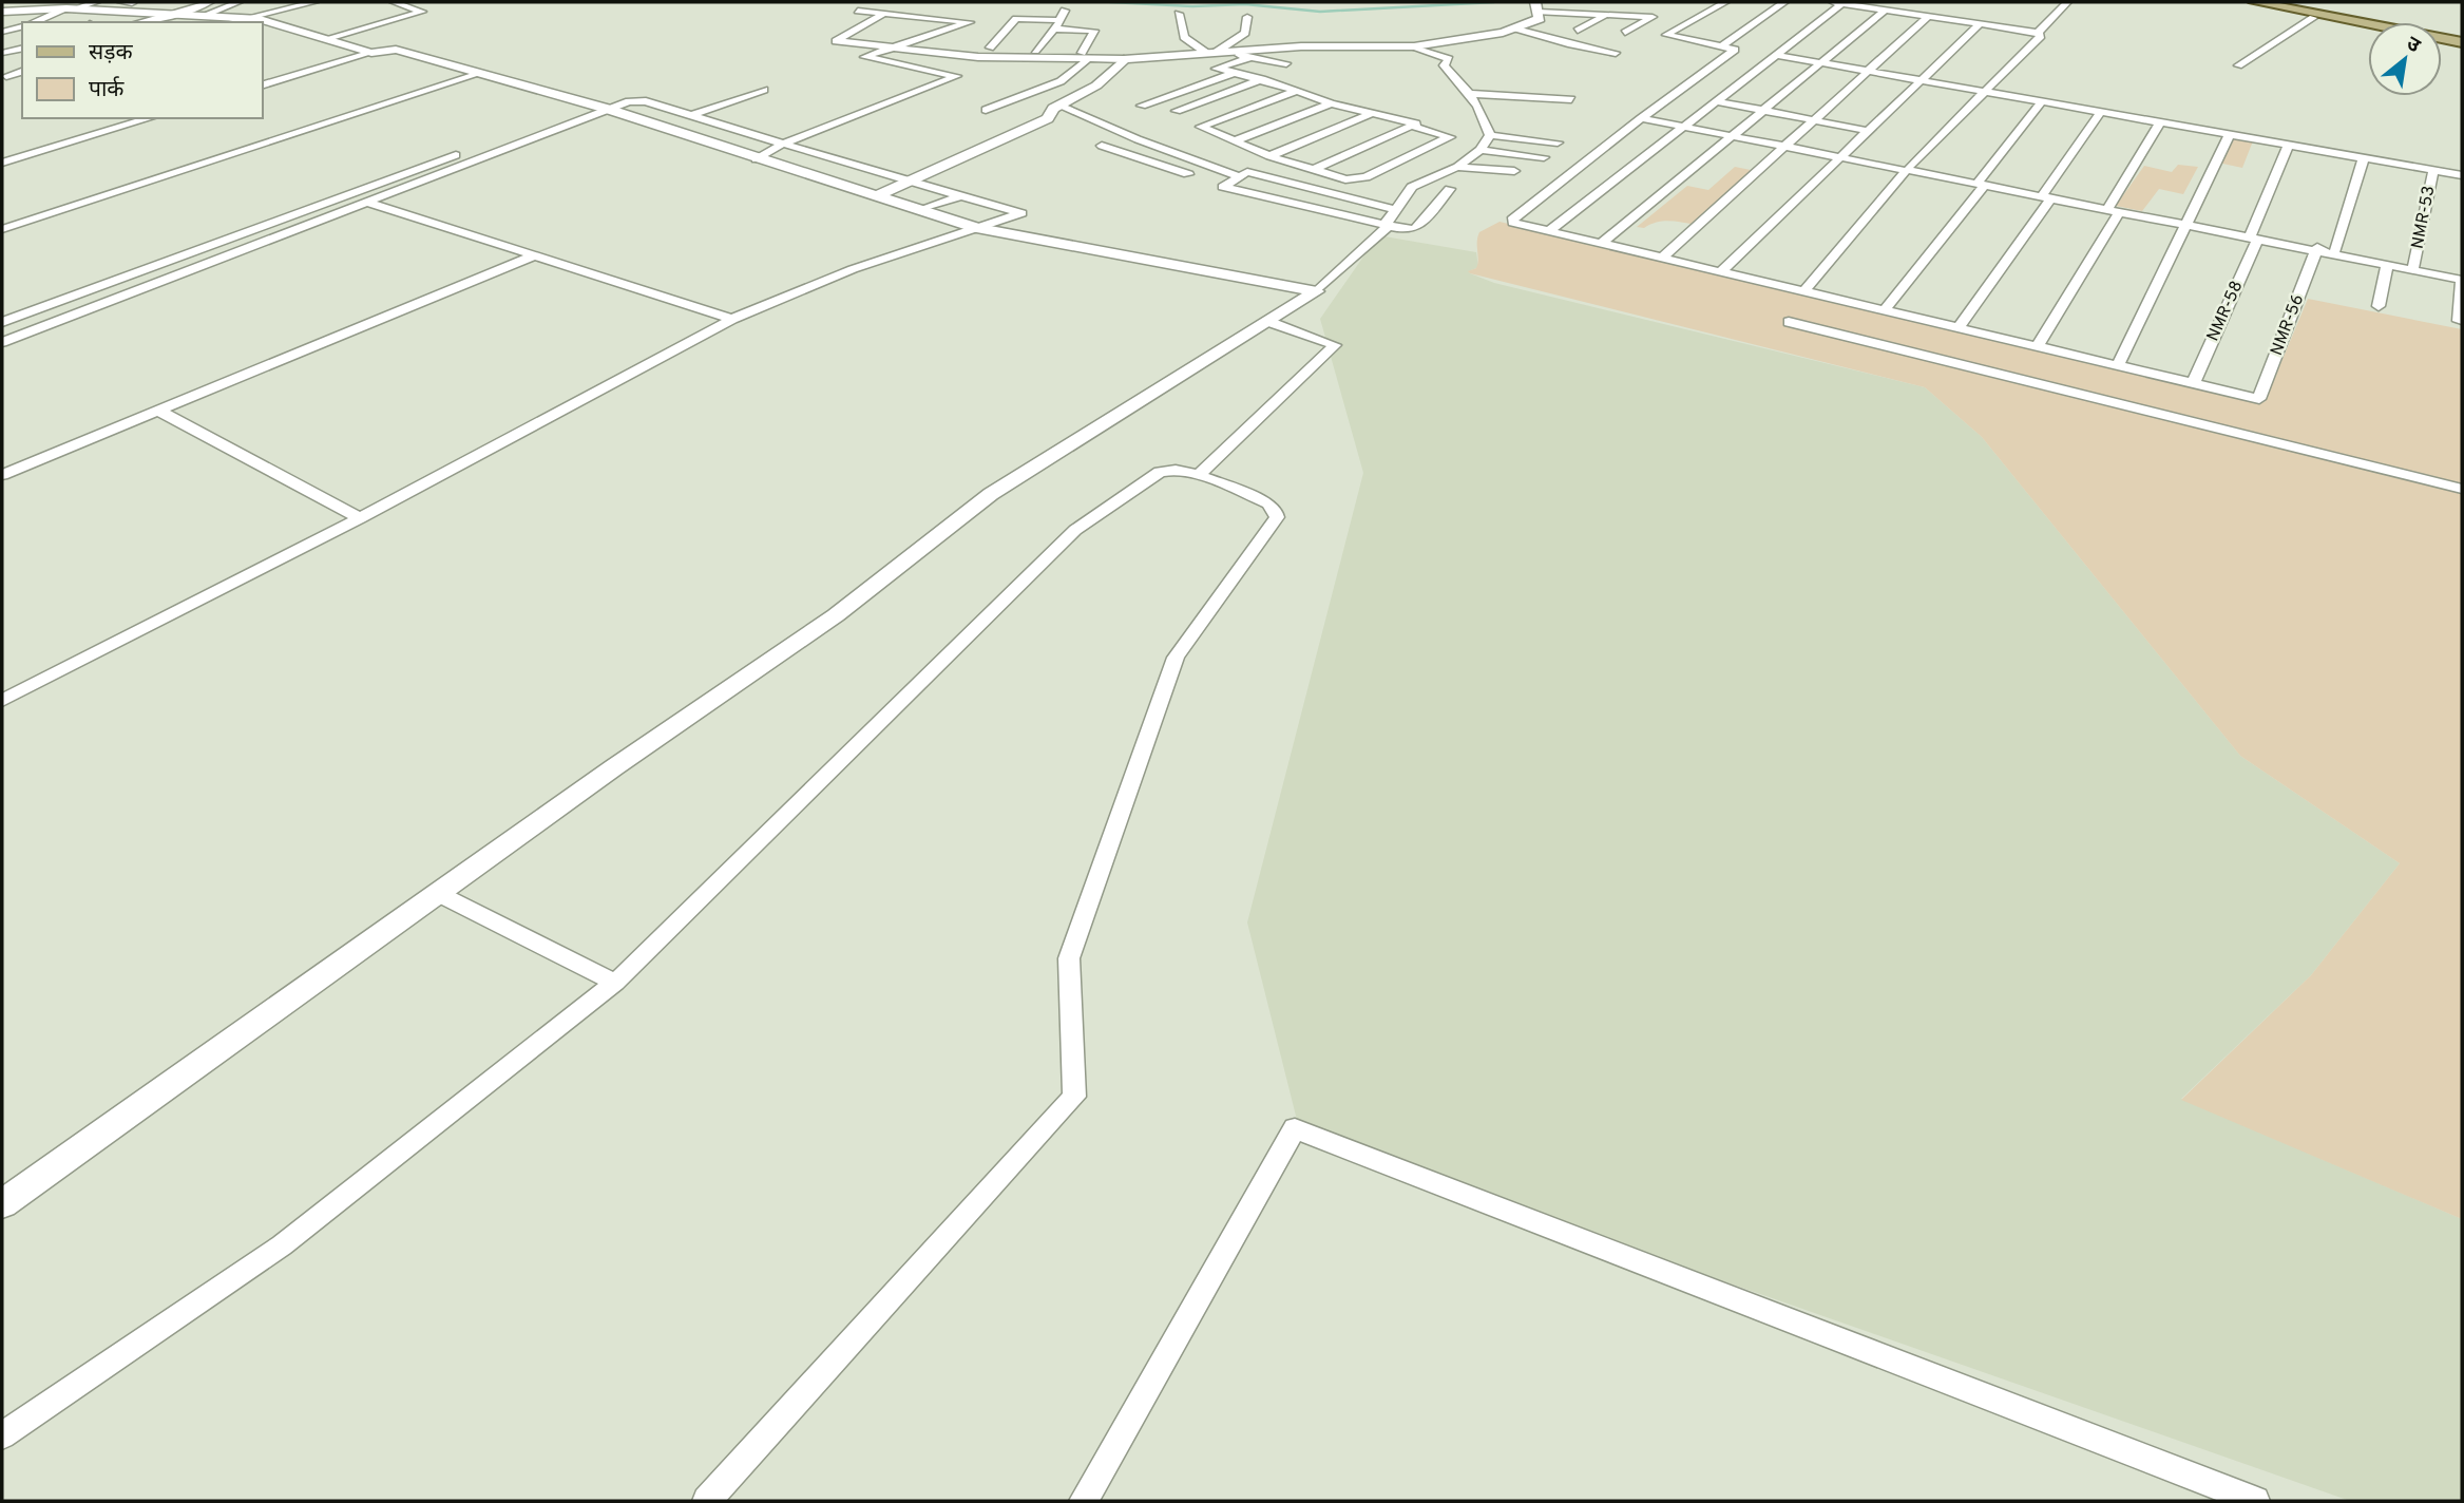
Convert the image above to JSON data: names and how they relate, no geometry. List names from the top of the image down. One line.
{"streets":{"street":["NMR-53","NMR-58","NMR-56"]},"crossings":[["NMR-58","NMR-56"]],"legend":["सड़क","पार्क"],"north":"top right"}
